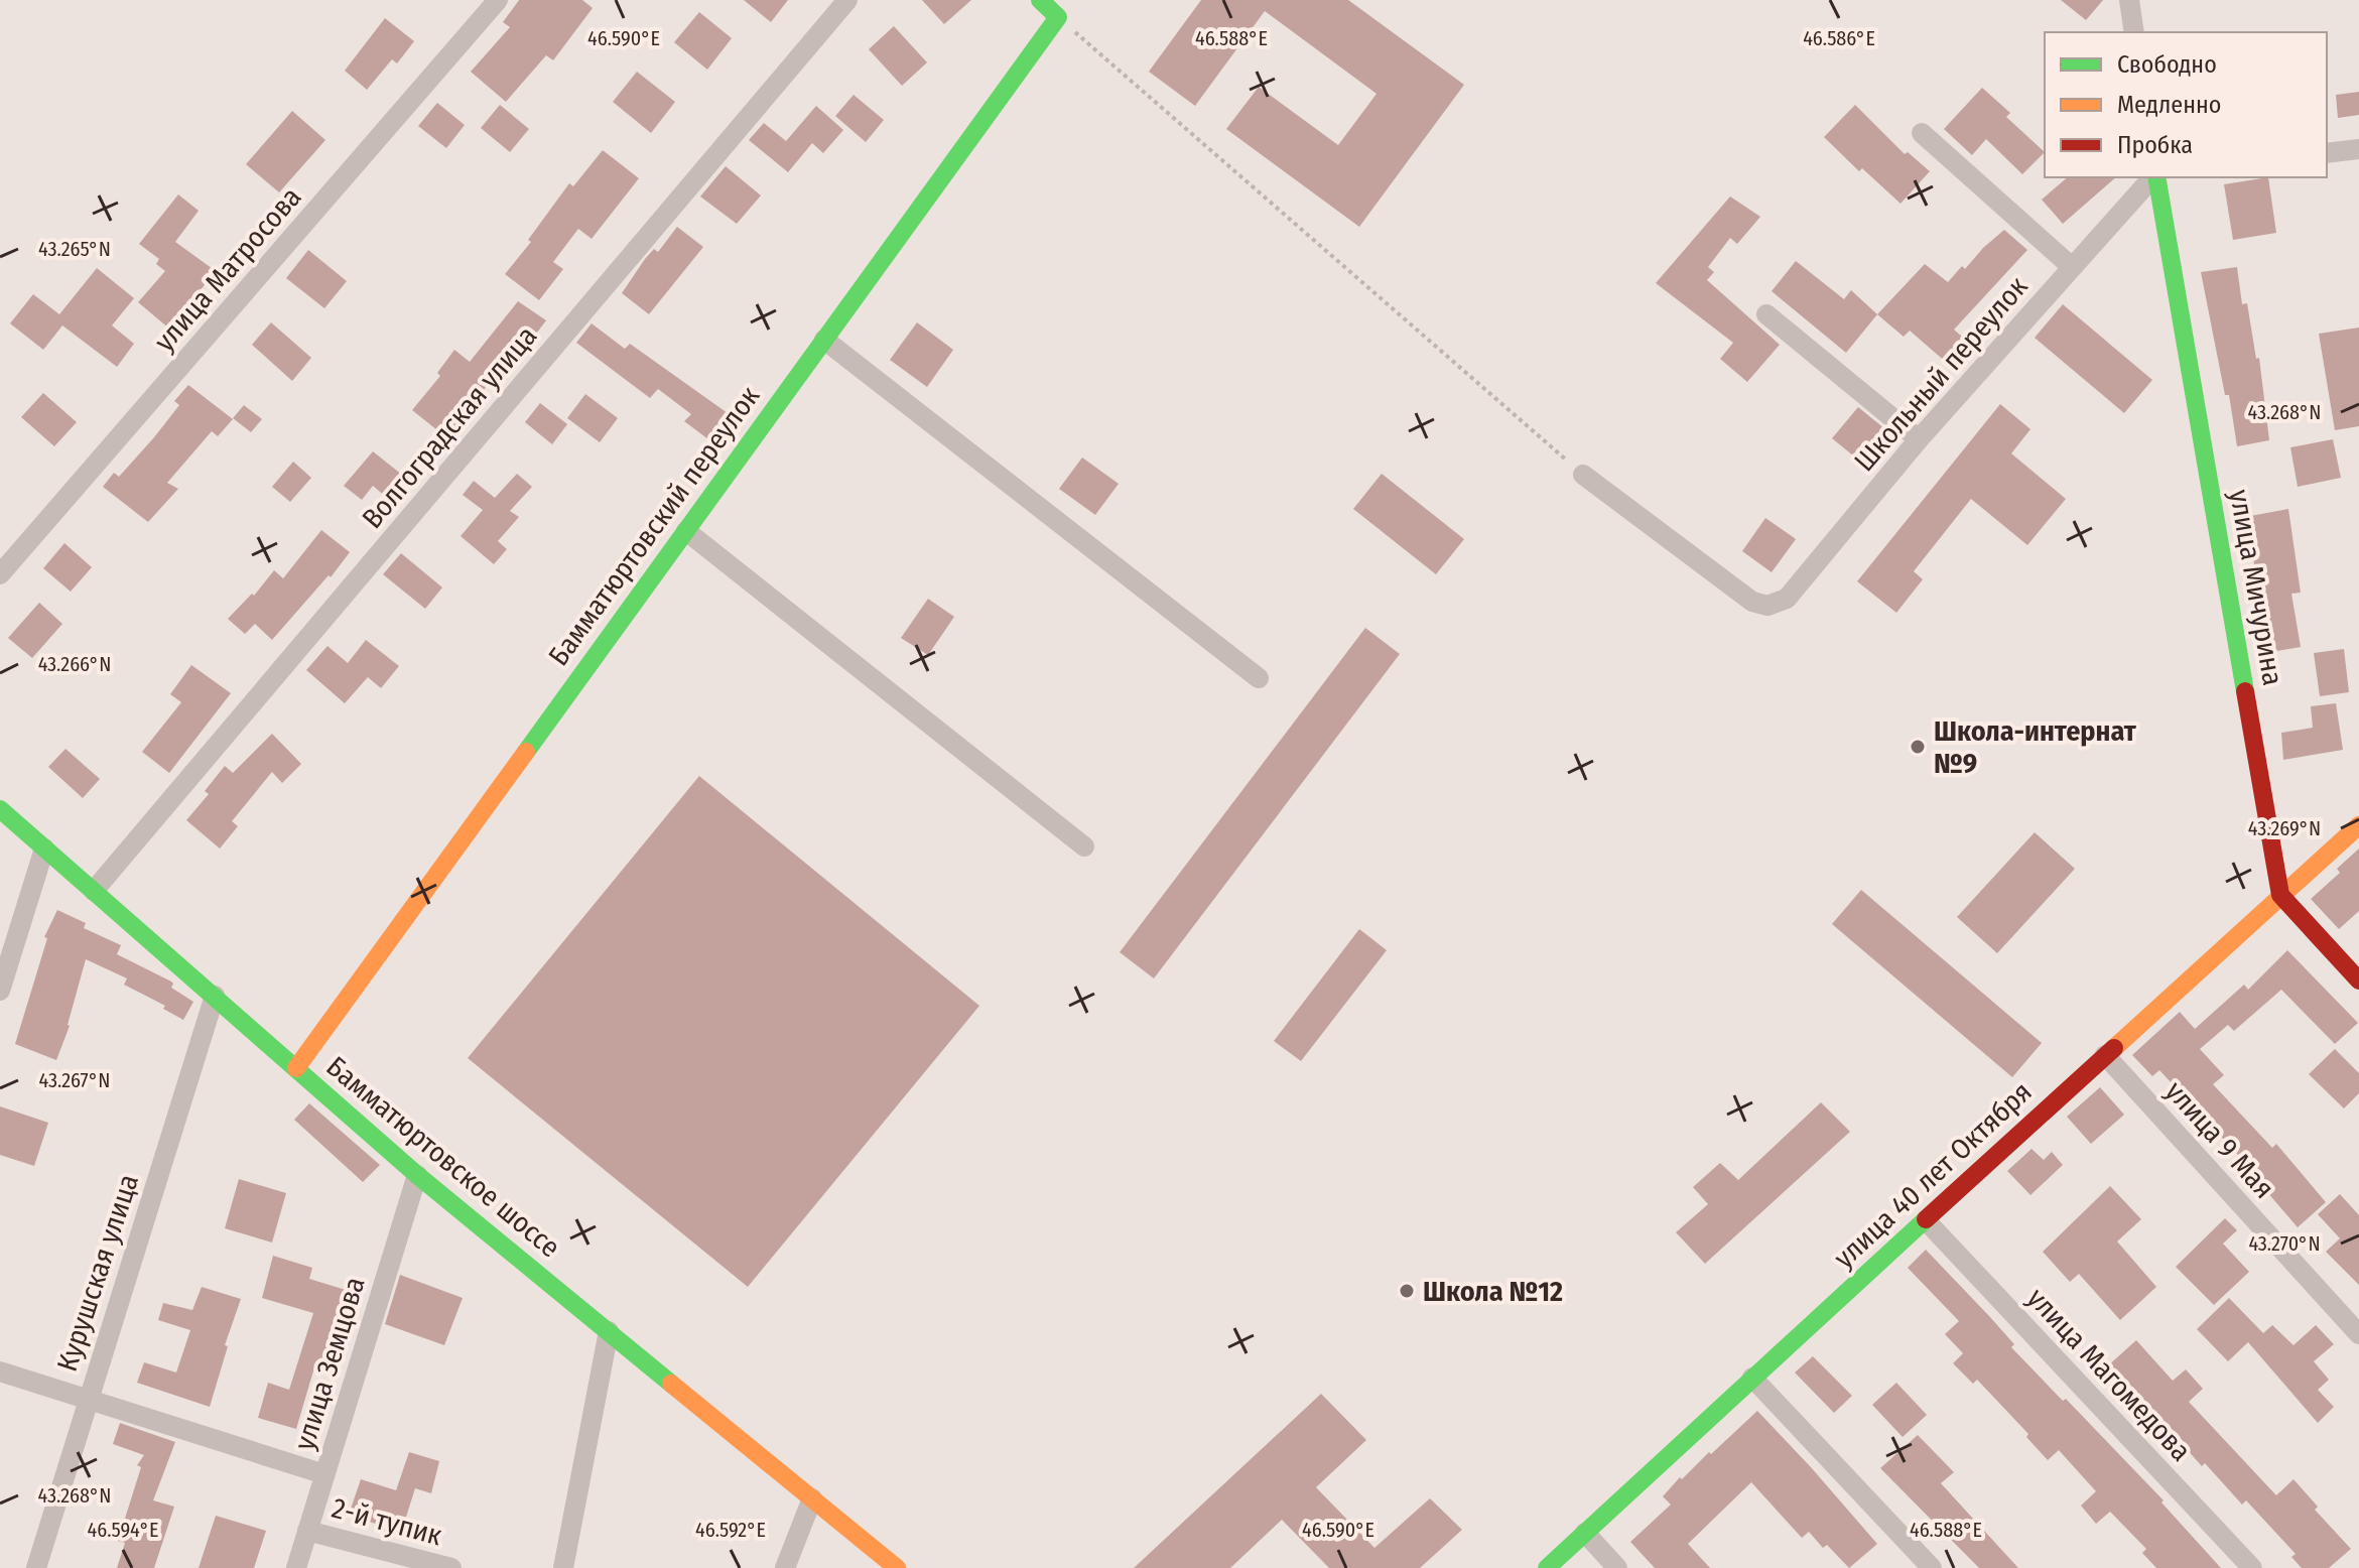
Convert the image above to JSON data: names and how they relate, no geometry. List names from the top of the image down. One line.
{"streets":{"street":["улица Матросова","Школьный переулок","Волгоградская улица","Бамматюртовский переулок","улица Мичурина","улица 9 Мая","Бамматюртовское шоссе","улица 40 лет Октября","Курушская улица","улица Земцова","улица Магомедова","2-й тупик"]},"crossings":[["Волгоградская улица","Бамматюртовское шоссе"],["Бамматюртовский переулок","Бамматюртовское шоссе"],["улица Мичурина","улица 40 лет Октября"],["улица 9 Мая","улица 40 лет Октября"],["Бамматюртовское шоссе","Курушская улица"],["Бамматюртовское шоссе","улица Земцова"],["улица 40 лет Октября","улица Магомедова"],["улица Земцова","2-й тупик"]],"places":["Школа-интернат №9","Школа №12"],"legend":["Свободно","Медленно","Пробка"],"coordinates":["46.590°E","46.588°E","46.586°E","43.265°N","43.268°N","43.266°N","43.269°N","43.267°N","43.270°N","46.594°E","46.592°E"]}
